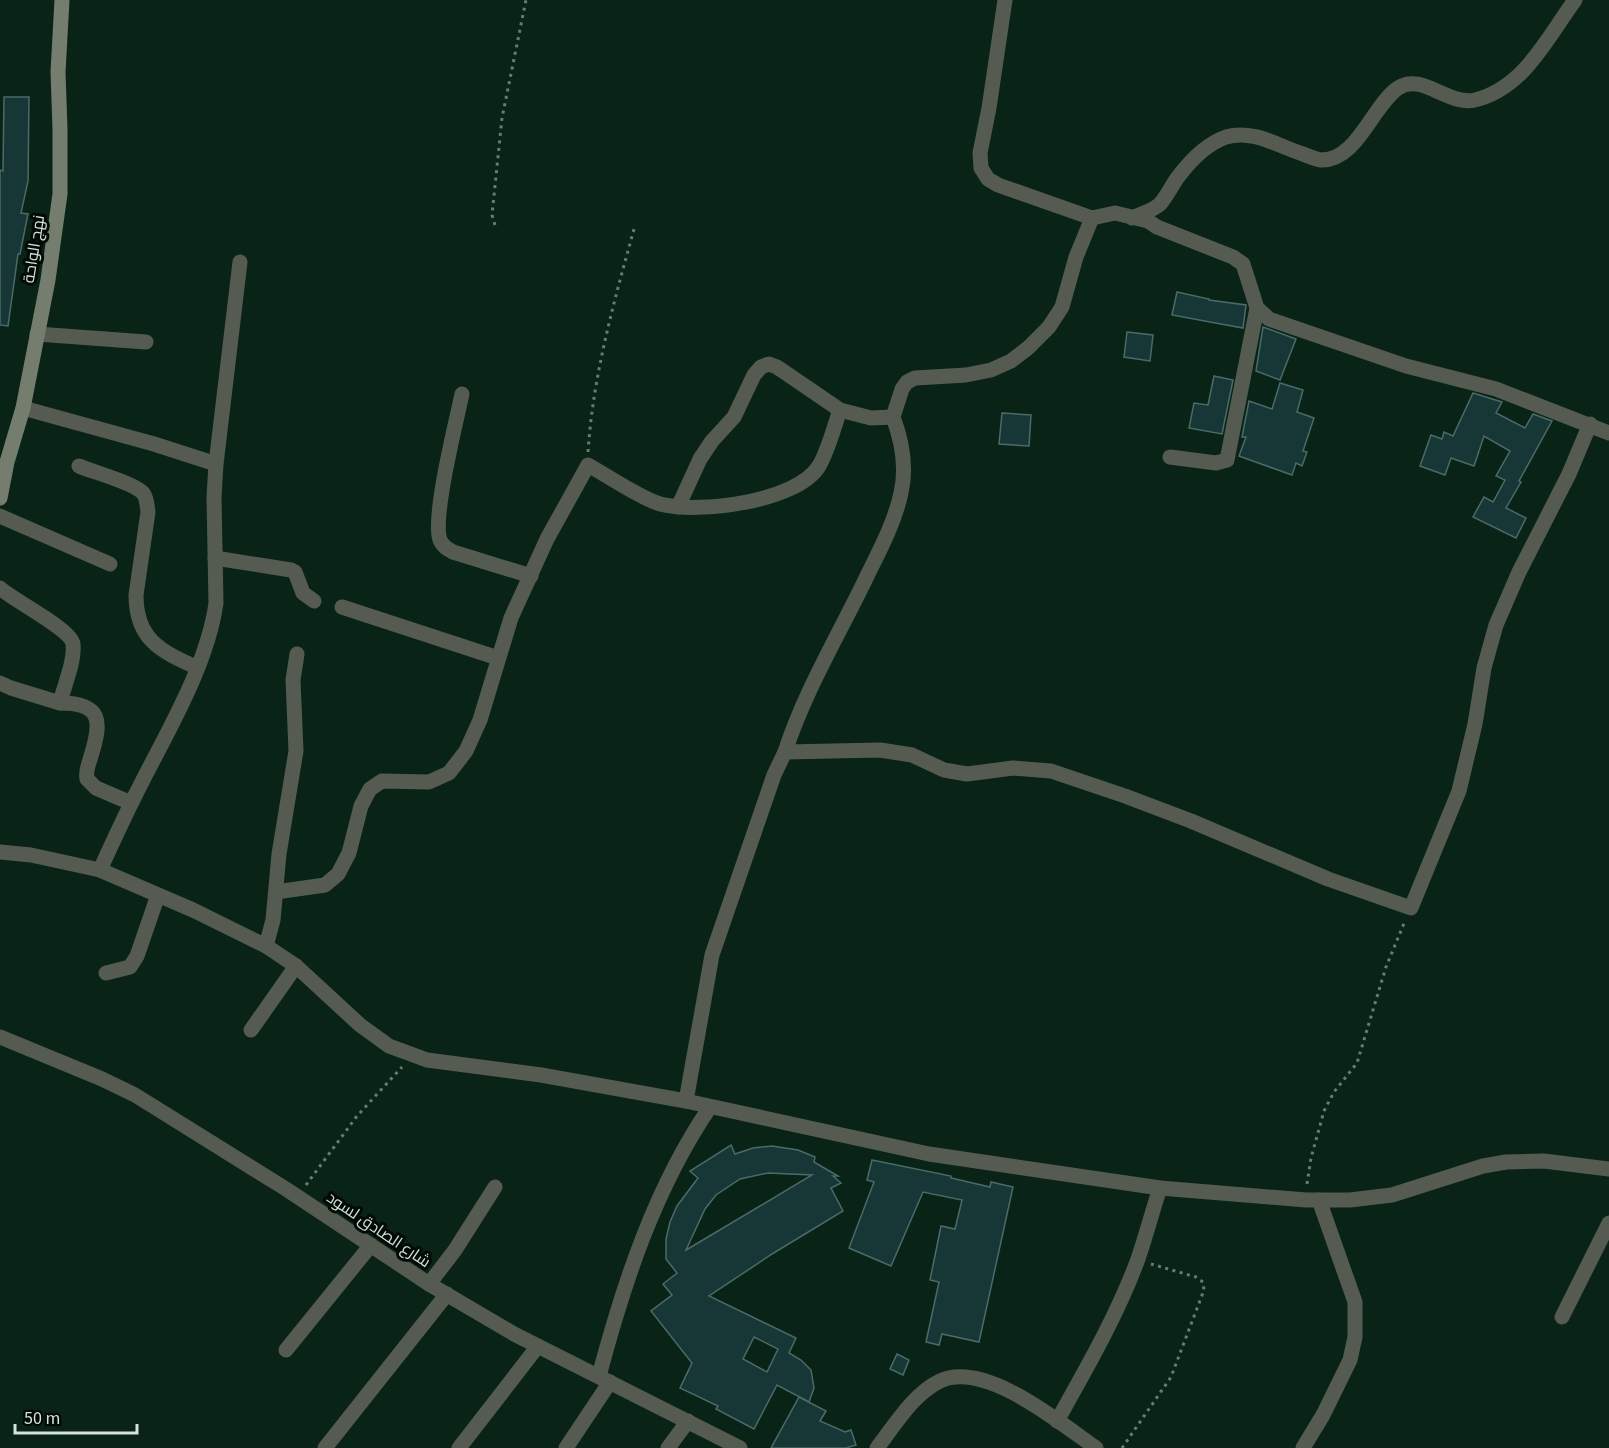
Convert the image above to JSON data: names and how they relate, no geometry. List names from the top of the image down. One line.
{"streets":{"street":["نهج الواحة","شارع الصادق لسود"]},"scale_bar":"50 m"}
